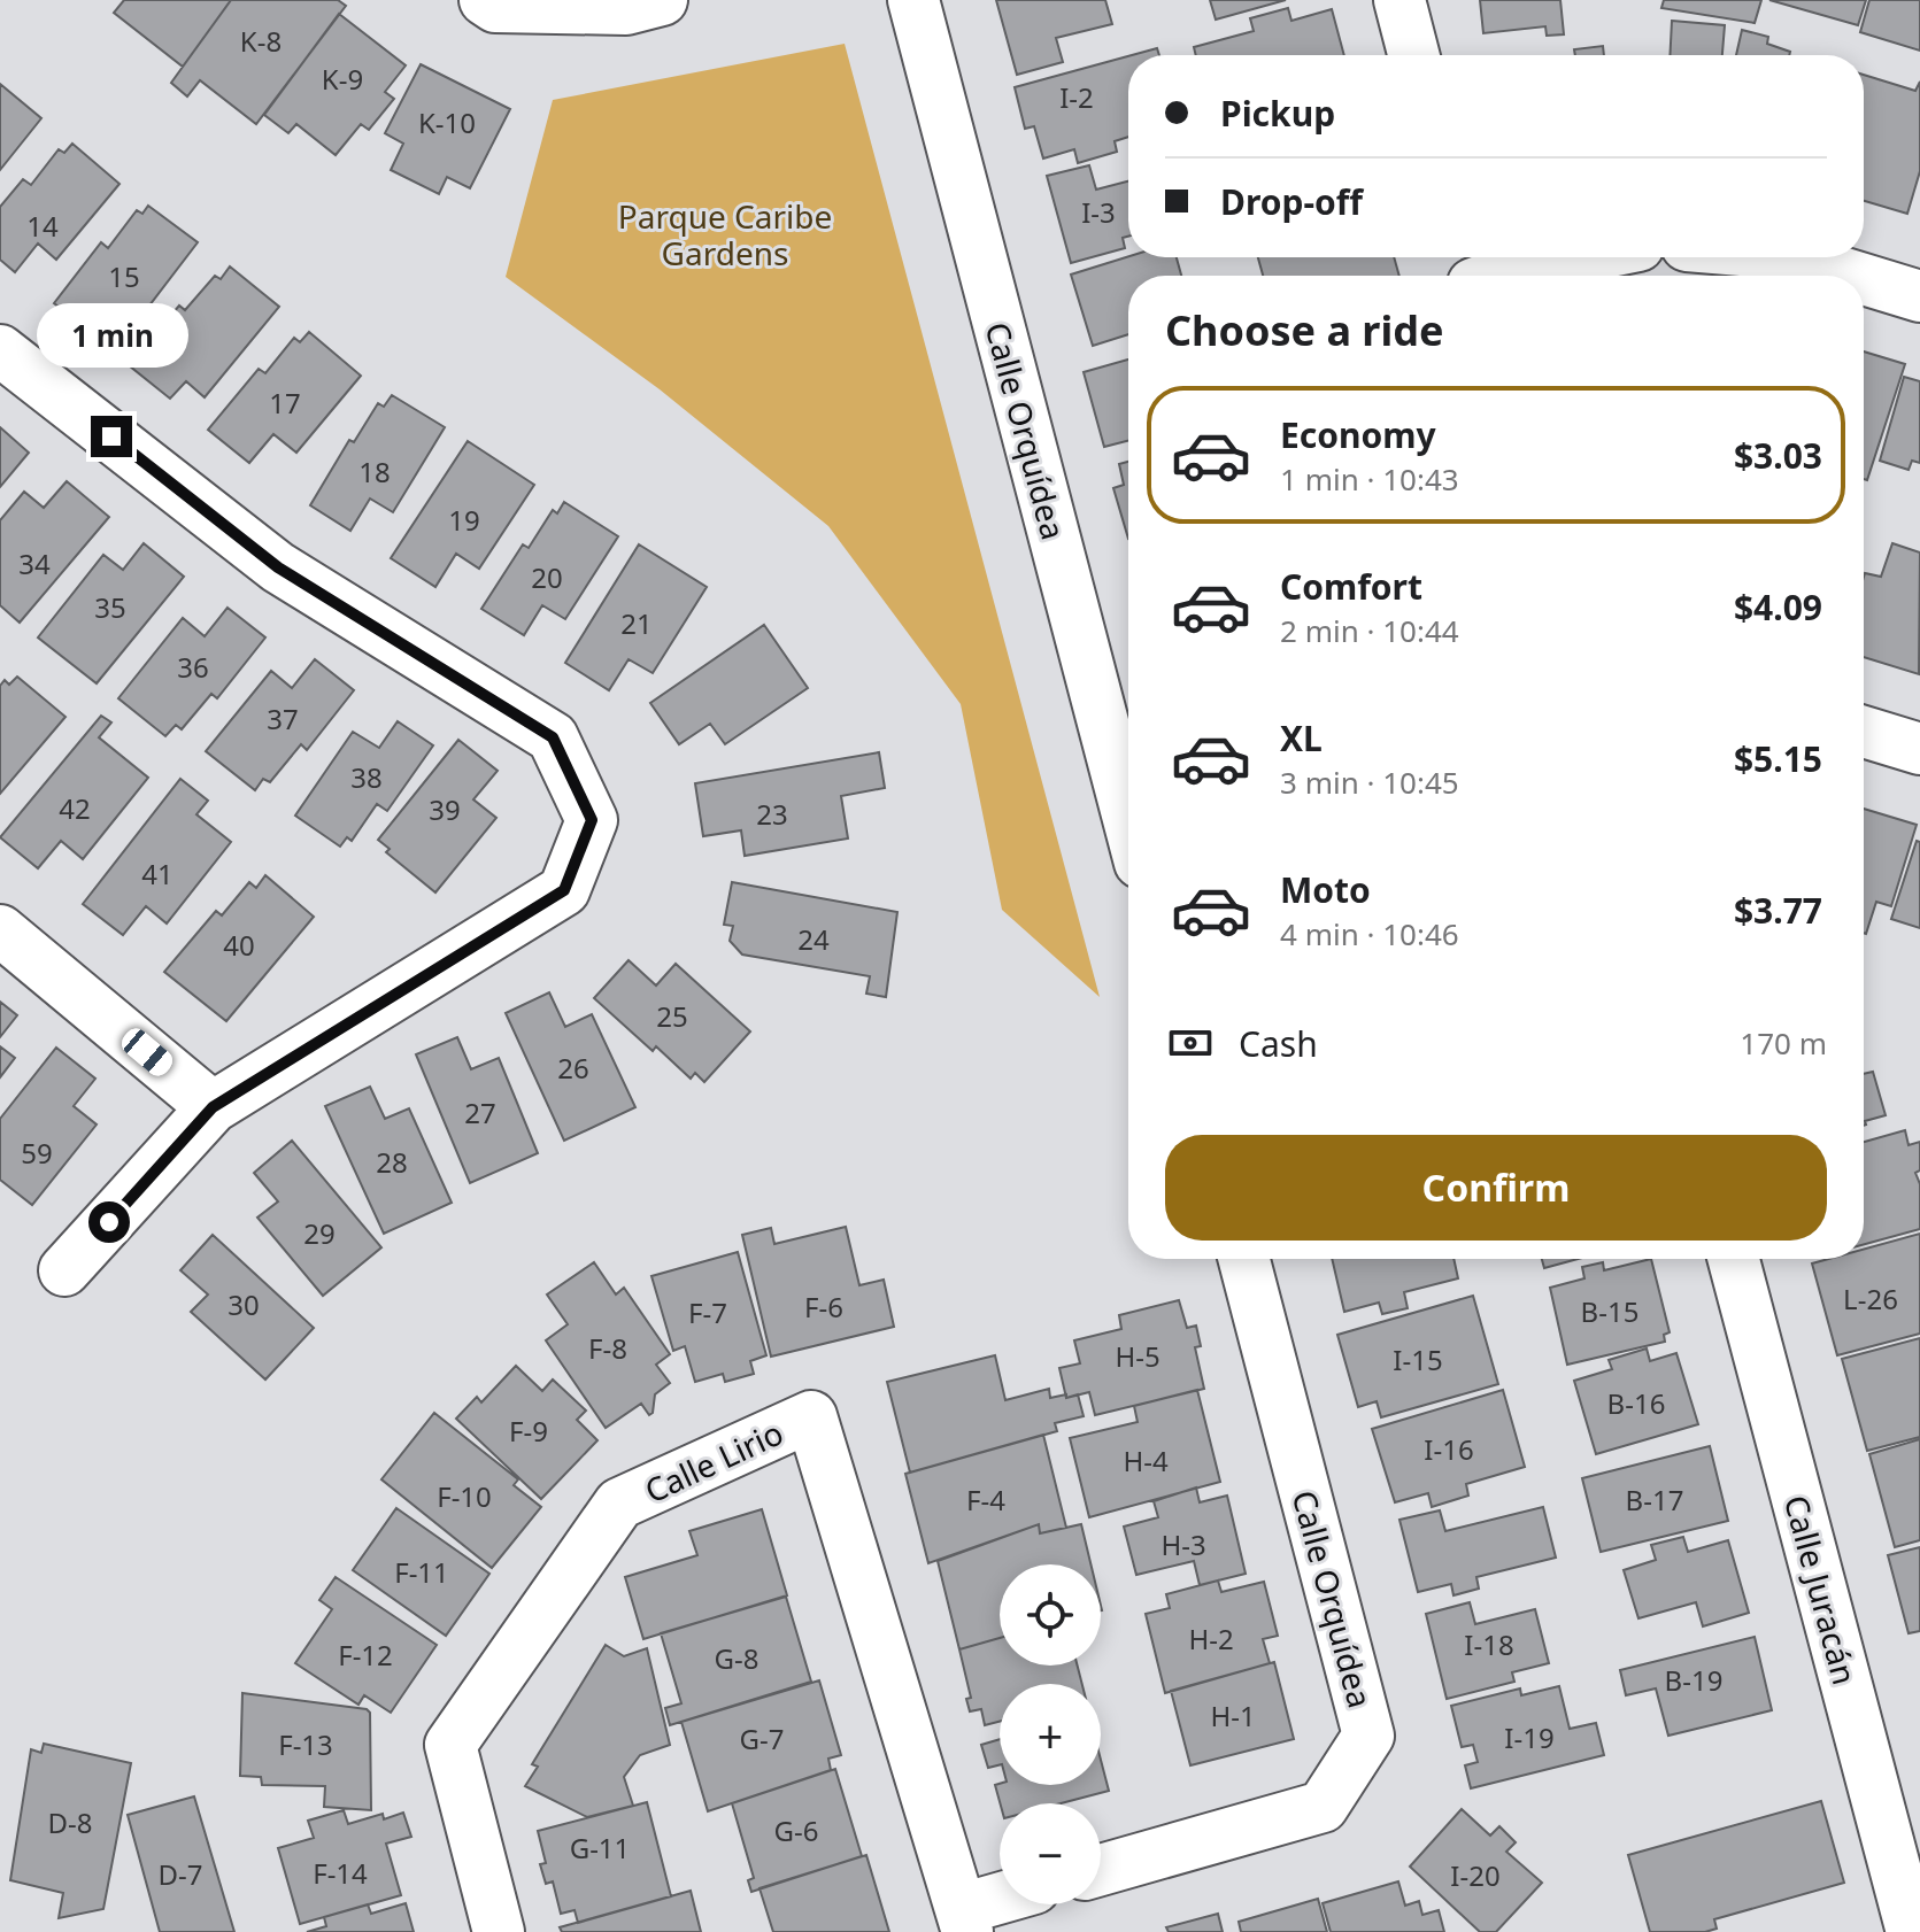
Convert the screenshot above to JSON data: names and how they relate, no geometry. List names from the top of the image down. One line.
{"streets":{"street":["Calle Orquídea","Calle Lirio","Calle Juracán"]},"parks":["Parque Caribe Gardens"],"house_numbers":["K-8","K-9","I-2","K-10","I-3","14","15","17","18","19","34","20","35","21","36","37","38","42","39","23","41","24","40","25","26","27","59","28","29","L-26","30","F-6","B-15","F-7","F-8","H-5","I-15","B-16","F-9","I-16","H-4","F-10","F-4","B-17","H-3","F-11","H-2","I-18","F-12","G-8","B-19","H-1","I-19","G-7","F-13","D-8","G-6","G-11","F-14","D-7","I-20"],"page":{"banner":["Pickup","Drop-off"],"heading":"Choose a ride","bubble":"1 min","list":[{"name":"Economy","note":"1 min · 10:43","value":"$3.03"},{"name":"Comfort","note":"2 min · 10:44","value":"$4.09"},{"name":"XL","note":"3 min · 10:45","value":"$5.15"},{"name":"Moto","note":"4 min · 10:46","value":"$3.77"}],"pay":["Cash","170 m"],"buttons":"Confirm","map_buttons":["+","−"]}}
